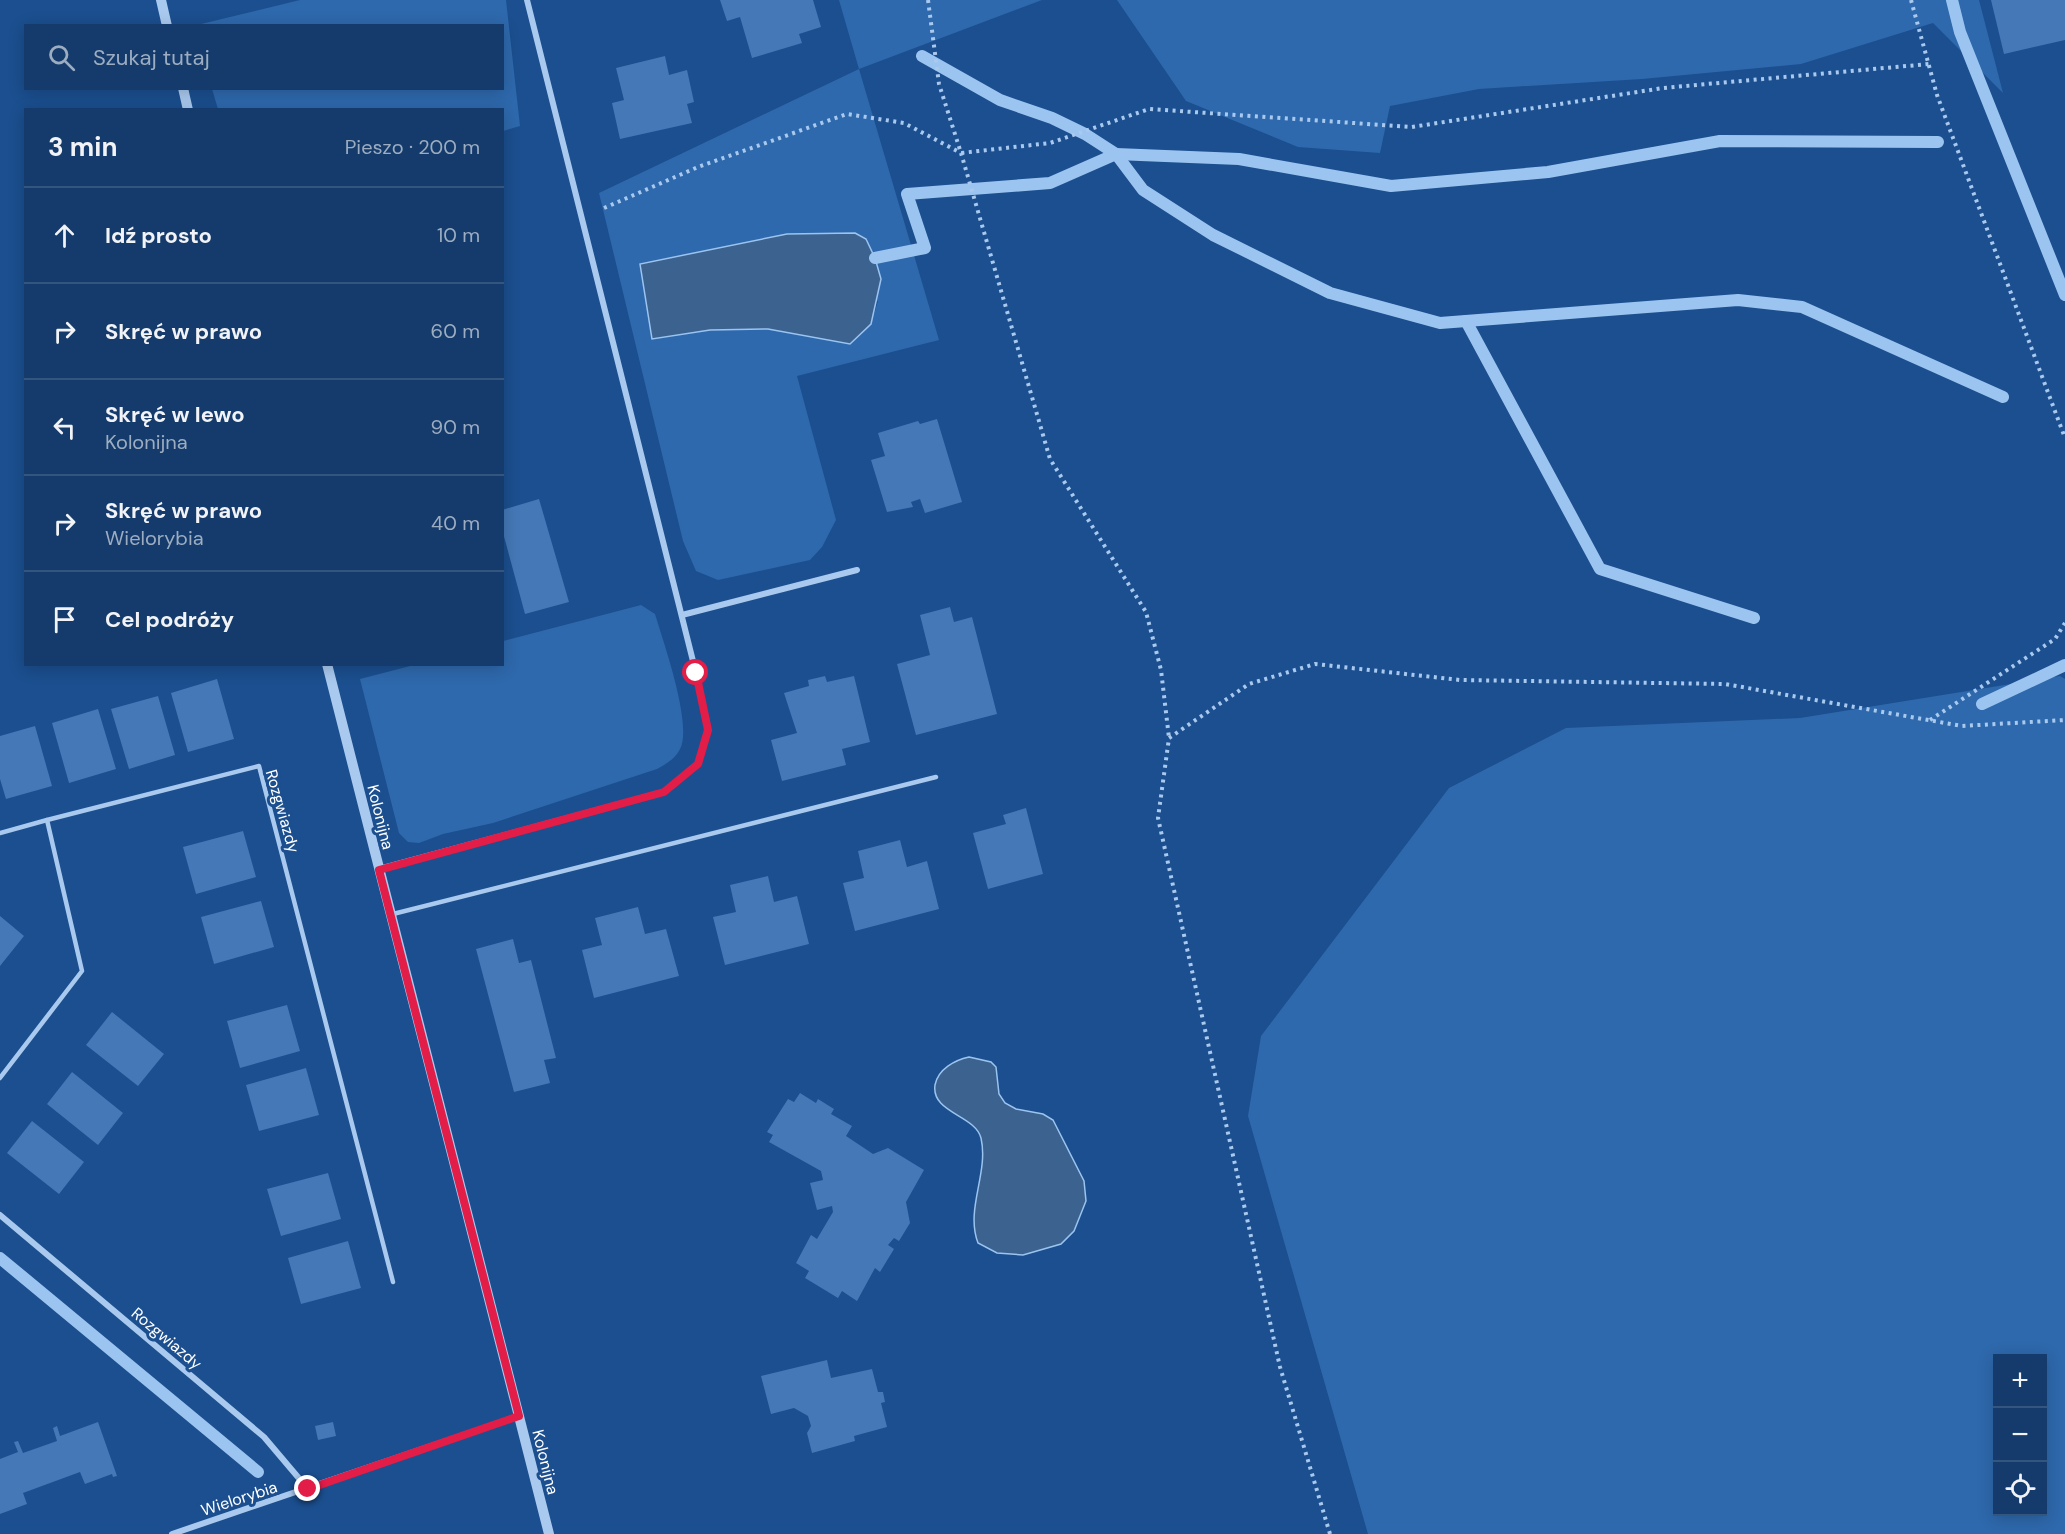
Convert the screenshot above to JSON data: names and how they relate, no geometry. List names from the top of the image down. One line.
{"streets":{"street":["Rozgwiazdy","Kolonijna","Wielorybia"]},"crossings":[["Rozgwiazdy","Wielorybia"],["Kolonijna","Wielorybia"]],"page":{"search":"Szukaj tutaj","heading":["3 min","Pieszo · 200 m"],"list":[["Idź prosto","10 m"],["Skręć w prawo","60 m"],["Skręć w lewo","Kolonijna","90 m"],["Skręć w prawo","Wielorybia","40 m"],"Cel podróży"],"map_buttons":["+","−"]}}
